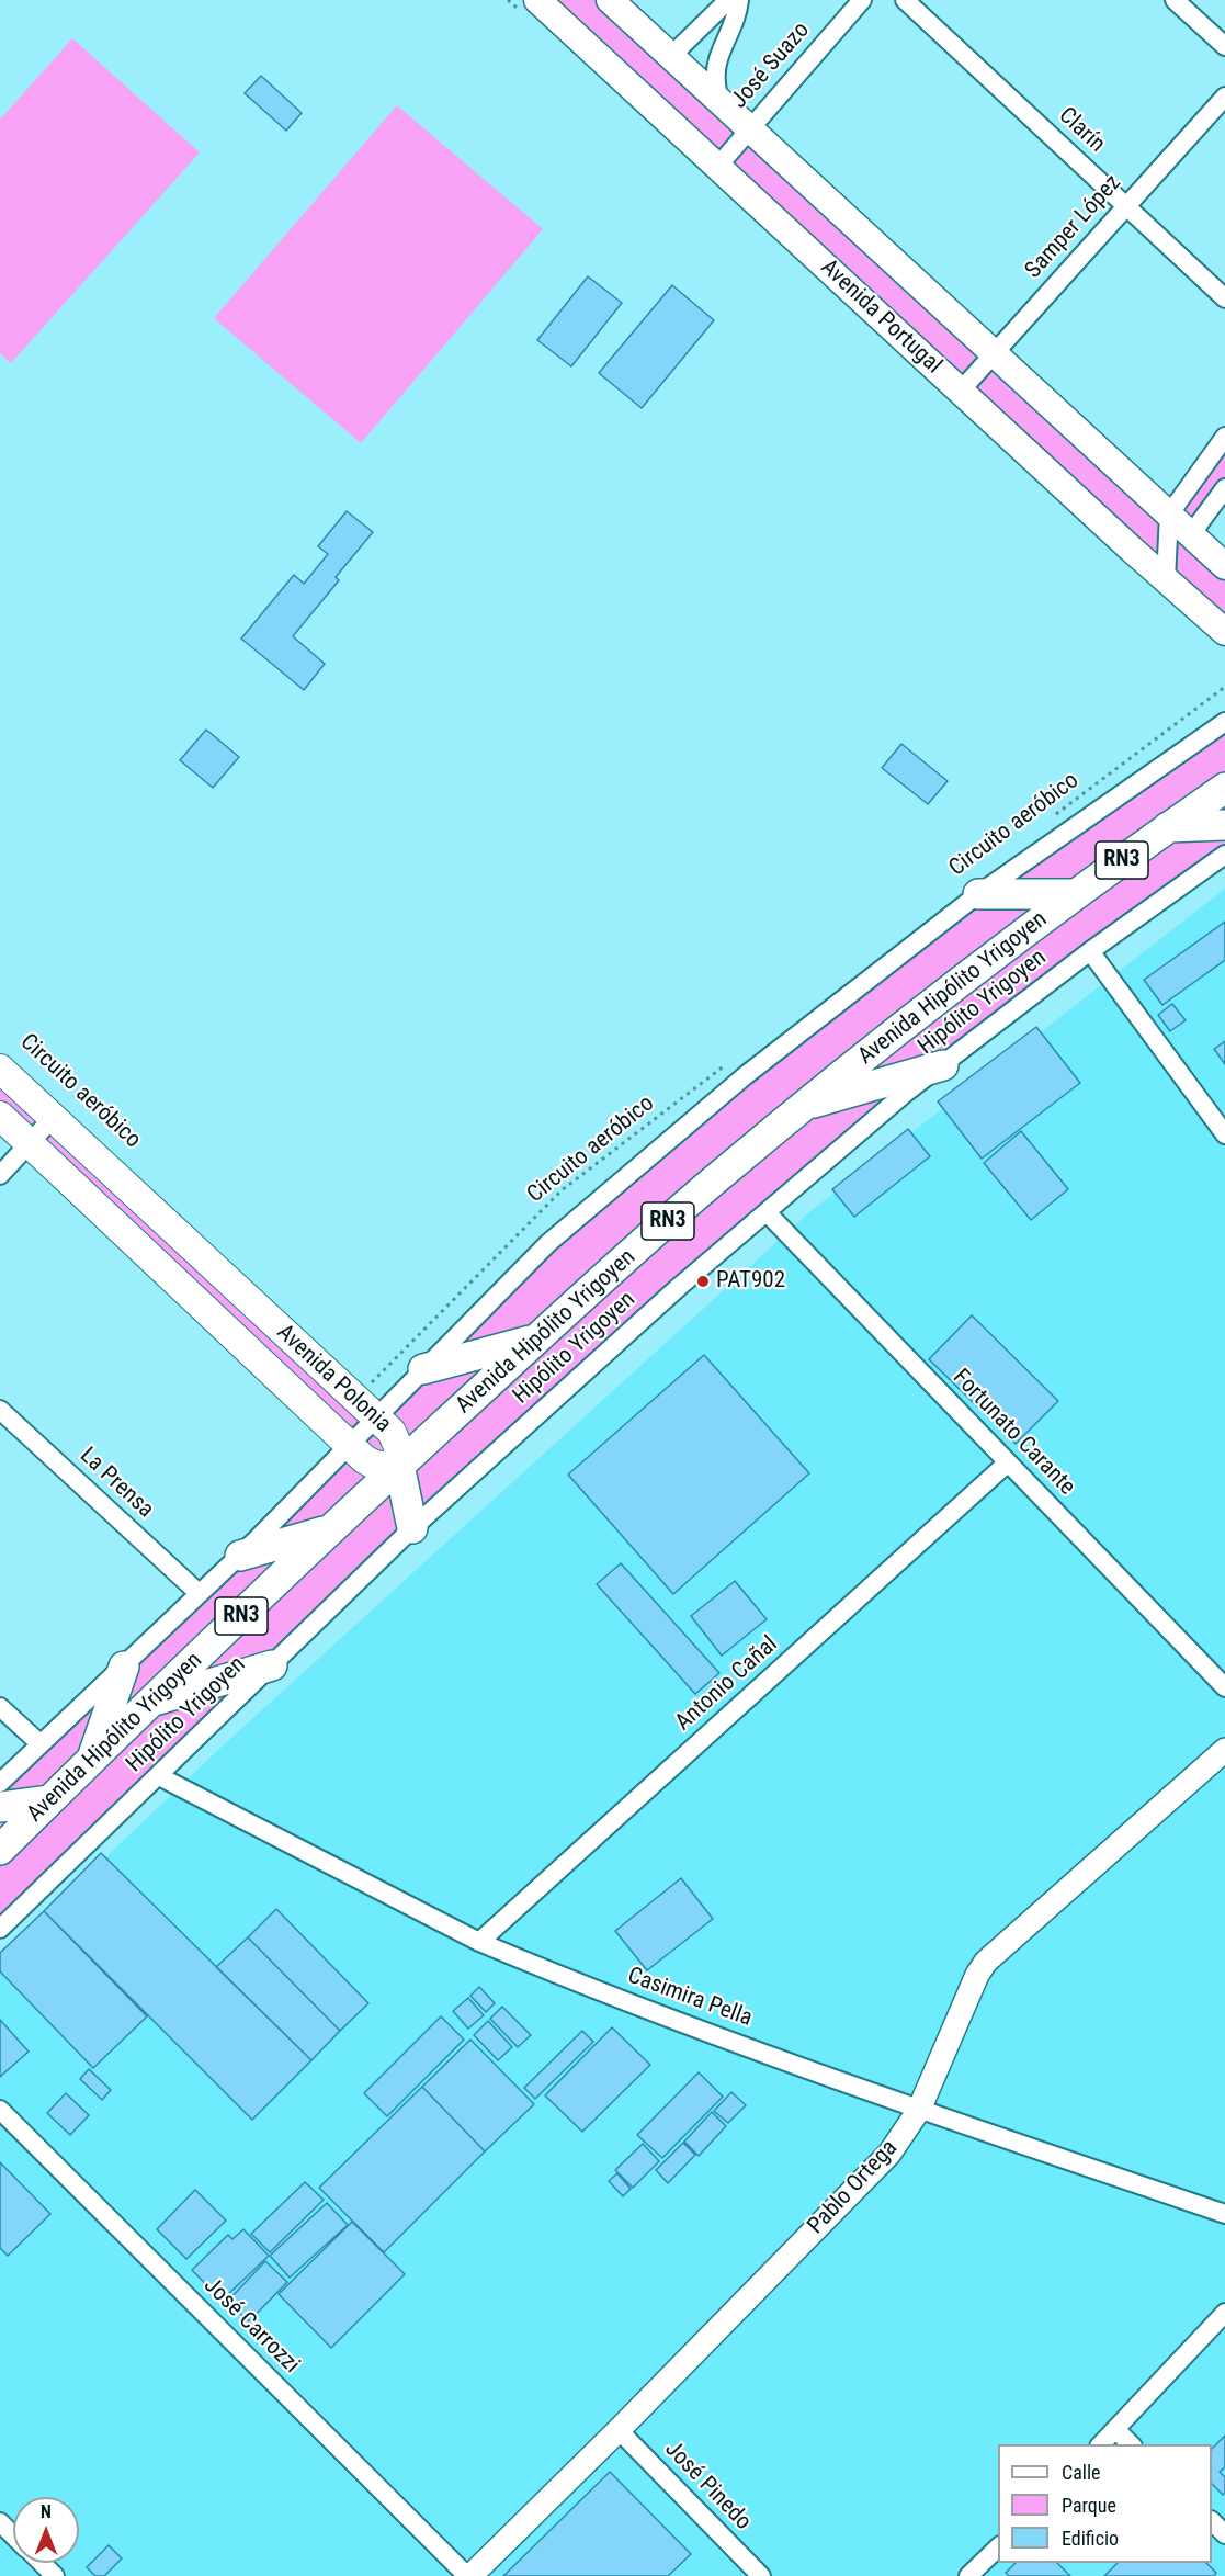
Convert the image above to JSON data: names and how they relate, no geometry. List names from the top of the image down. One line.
{"streets":{"highway":["RN3","Avenida Hipólito Yrigoyen"],"main road":["Avenida Portugal","Avenida Polonia"],"street":["José Suazo","Clarín","Samper López","Hipólito Yrigoyen","Fortunato Carante","La Prensa","Antonio Cañal","Casimira Pella","Pablo Ortega","José Carrozzi","José Pinedo"],"path":["Circuito aeróbico"]},"crossings":[["José Suazo","Avenida Portugal"],["Clarín","Samper López"],["Samper López","Avenida Portugal"],["Avenida Hipólito Yrigoyen","Avenida Polonia"],["Hipólito Yrigoyen","Fortunato Carante"],["Hipólito Yrigoyen","Casimira Pella"],["Fortunato Carante","Antonio Cañal"],["Antonio Cañal","Casimira Pella"],["Casimira Pella","Pablo Ortega"],["Pablo Ortega","José Carrozzi"],["Pablo Ortega","José Pinedo"]],"places":["PAT902"],"legend":["Calle","Parque","Edificio"],"north":"top"}
